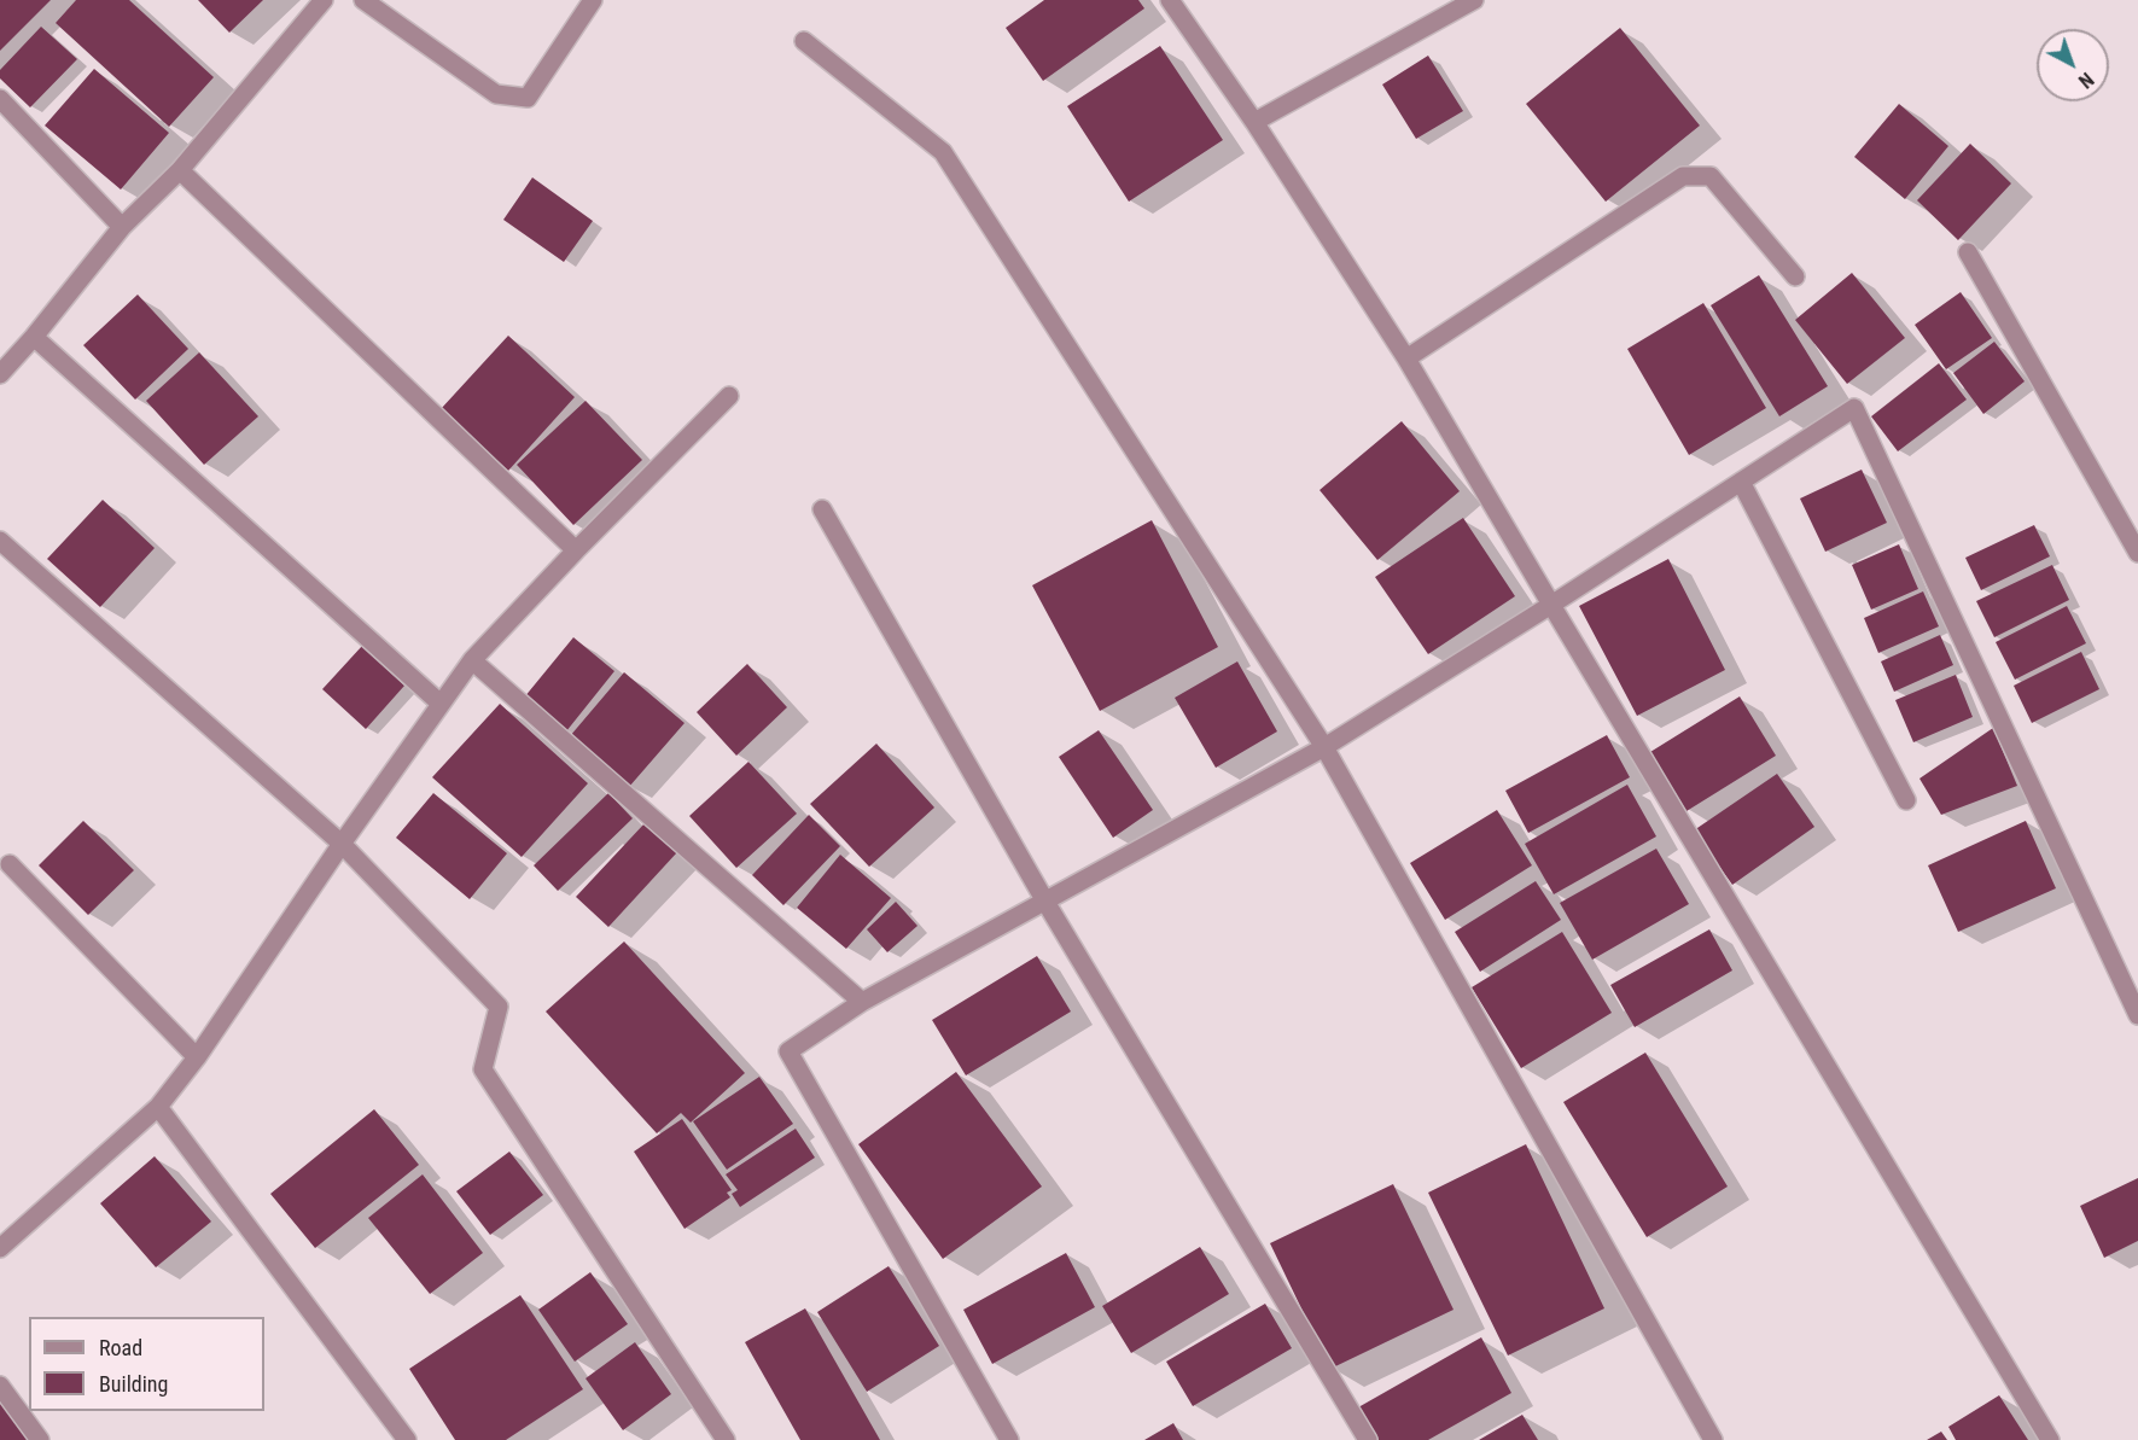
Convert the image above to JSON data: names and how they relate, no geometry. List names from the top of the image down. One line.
{"legend":["Road","Building"],"north":"bottom right"}
